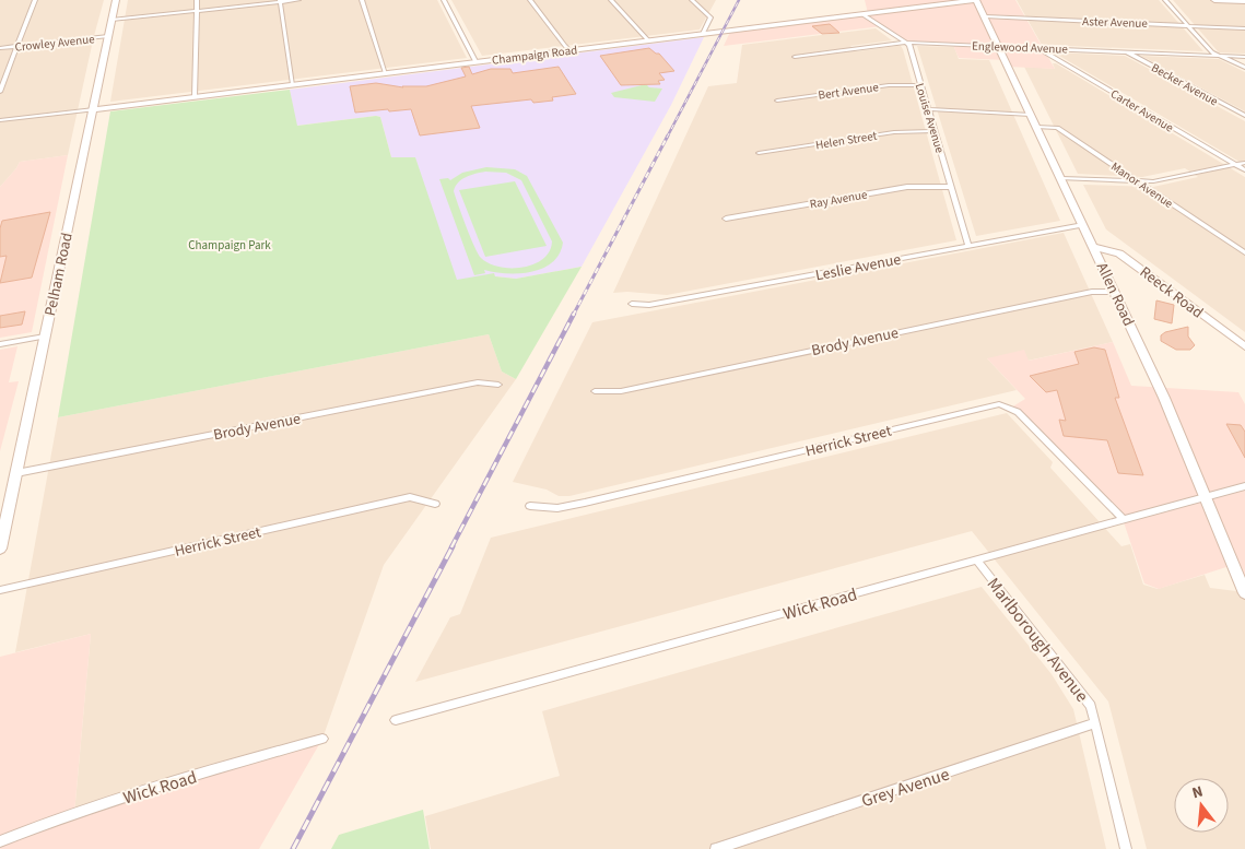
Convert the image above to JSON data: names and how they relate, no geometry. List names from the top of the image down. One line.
{"streets":{"main road":["Champaign Road","Pelham Road","Reeck Road","Allen Road"],"street":["Aster Avenue","Crowley Avenue","Englewood Avenue","Becker Avenue","Bert Avenue","Carter Avenue","Louise Avenue","Helen Street","Manor Avenue","Ray Avenue","Leslie Avenue","Brody Avenue","Herrick Street","Wick Road","Marlborough Avenue","Grey Avenue"]},"crossings":[["Aster Avenue","Allen Road"],["Crowley Avenue","Pelham Road"],["Englewood Avenue","Becker Avenue"],["Englewood Avenue","Carter Avenue"],["Englewood Avenue","Louise Avenue"],["Englewood Avenue","Allen Road"],["Champaign Road","Louise Avenue"],["Champaign Road","Pelham Road"],["Champaign Road","Allen Road"],["Bert Avenue","Louise Avenue"],["Louise Avenue","Helen Street"],["Louise Avenue","Ray Avenue"],["Louise Avenue","Leslie Avenue"],["Manor Avenue","Allen Road"],["Leslie Avenue","Allen Road"],["Pelham Road","Brody Avenue"],["Reeck Road","Allen Road"],["Allen Road","Brody Avenue"],["Allen Road","Wick Road"],["Herrick Street","Wick Road"],["Wick Road","Marlborough Avenue"],["Marlborough Avenue","Grey Avenue"]],"parks":["Champaign Park"],"north":"top"}
